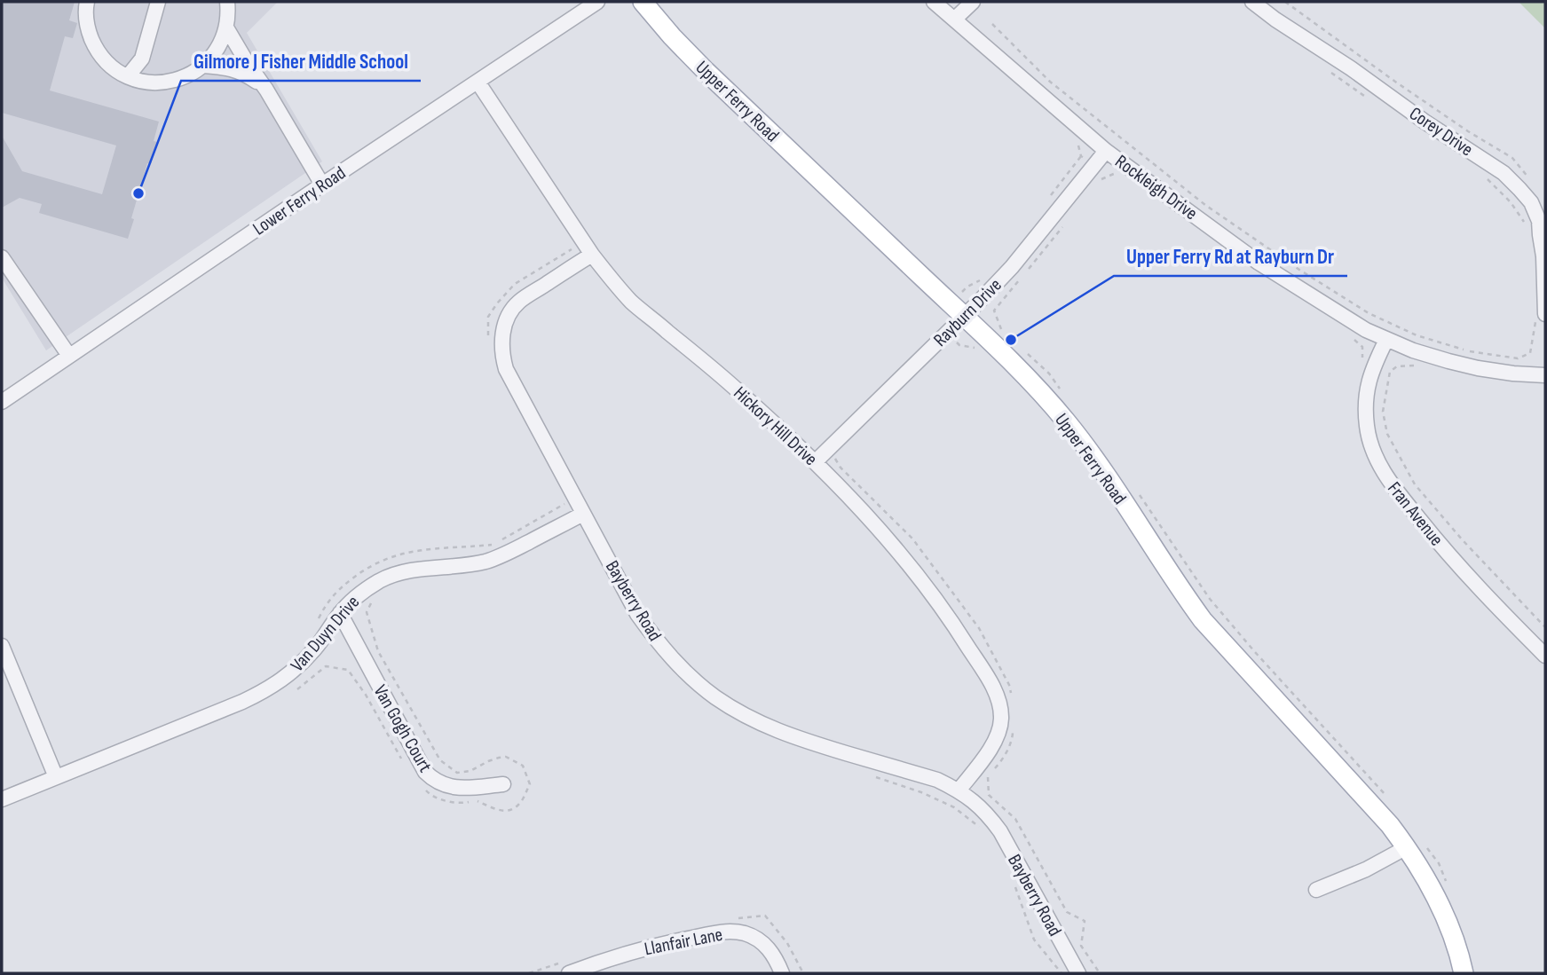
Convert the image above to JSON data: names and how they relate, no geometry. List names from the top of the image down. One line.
{"streets":{"main road":["Upper Ferry Road"],"street":["Corey Drive","Rockleigh Drive","Lower Ferry Road","Rayburn Drive","Hickory Hill Drive","Fran Avenue","Bayberry Road","Van Duyn Drive","Van Gogh Court","Llanfair Lane"]},"crossings":[["Upper Ferry Road","Rayburn Drive"],["Rockleigh Drive","Rayburn Drive"],["Rockleigh Drive","Fran Avenue"],["Lower Ferry Road","Hickory Hill Drive"],["Rayburn Drive","Hickory Hill Drive"],["Hickory Hill Drive","Bayberry Road"],["Bayberry Road","Van Duyn Drive"],["Van Duyn Drive","Van Gogh Court"]],"places":["Gilmore J Fisher Middle School","Upper Ferry Rd at Rayburn Dr"]}
